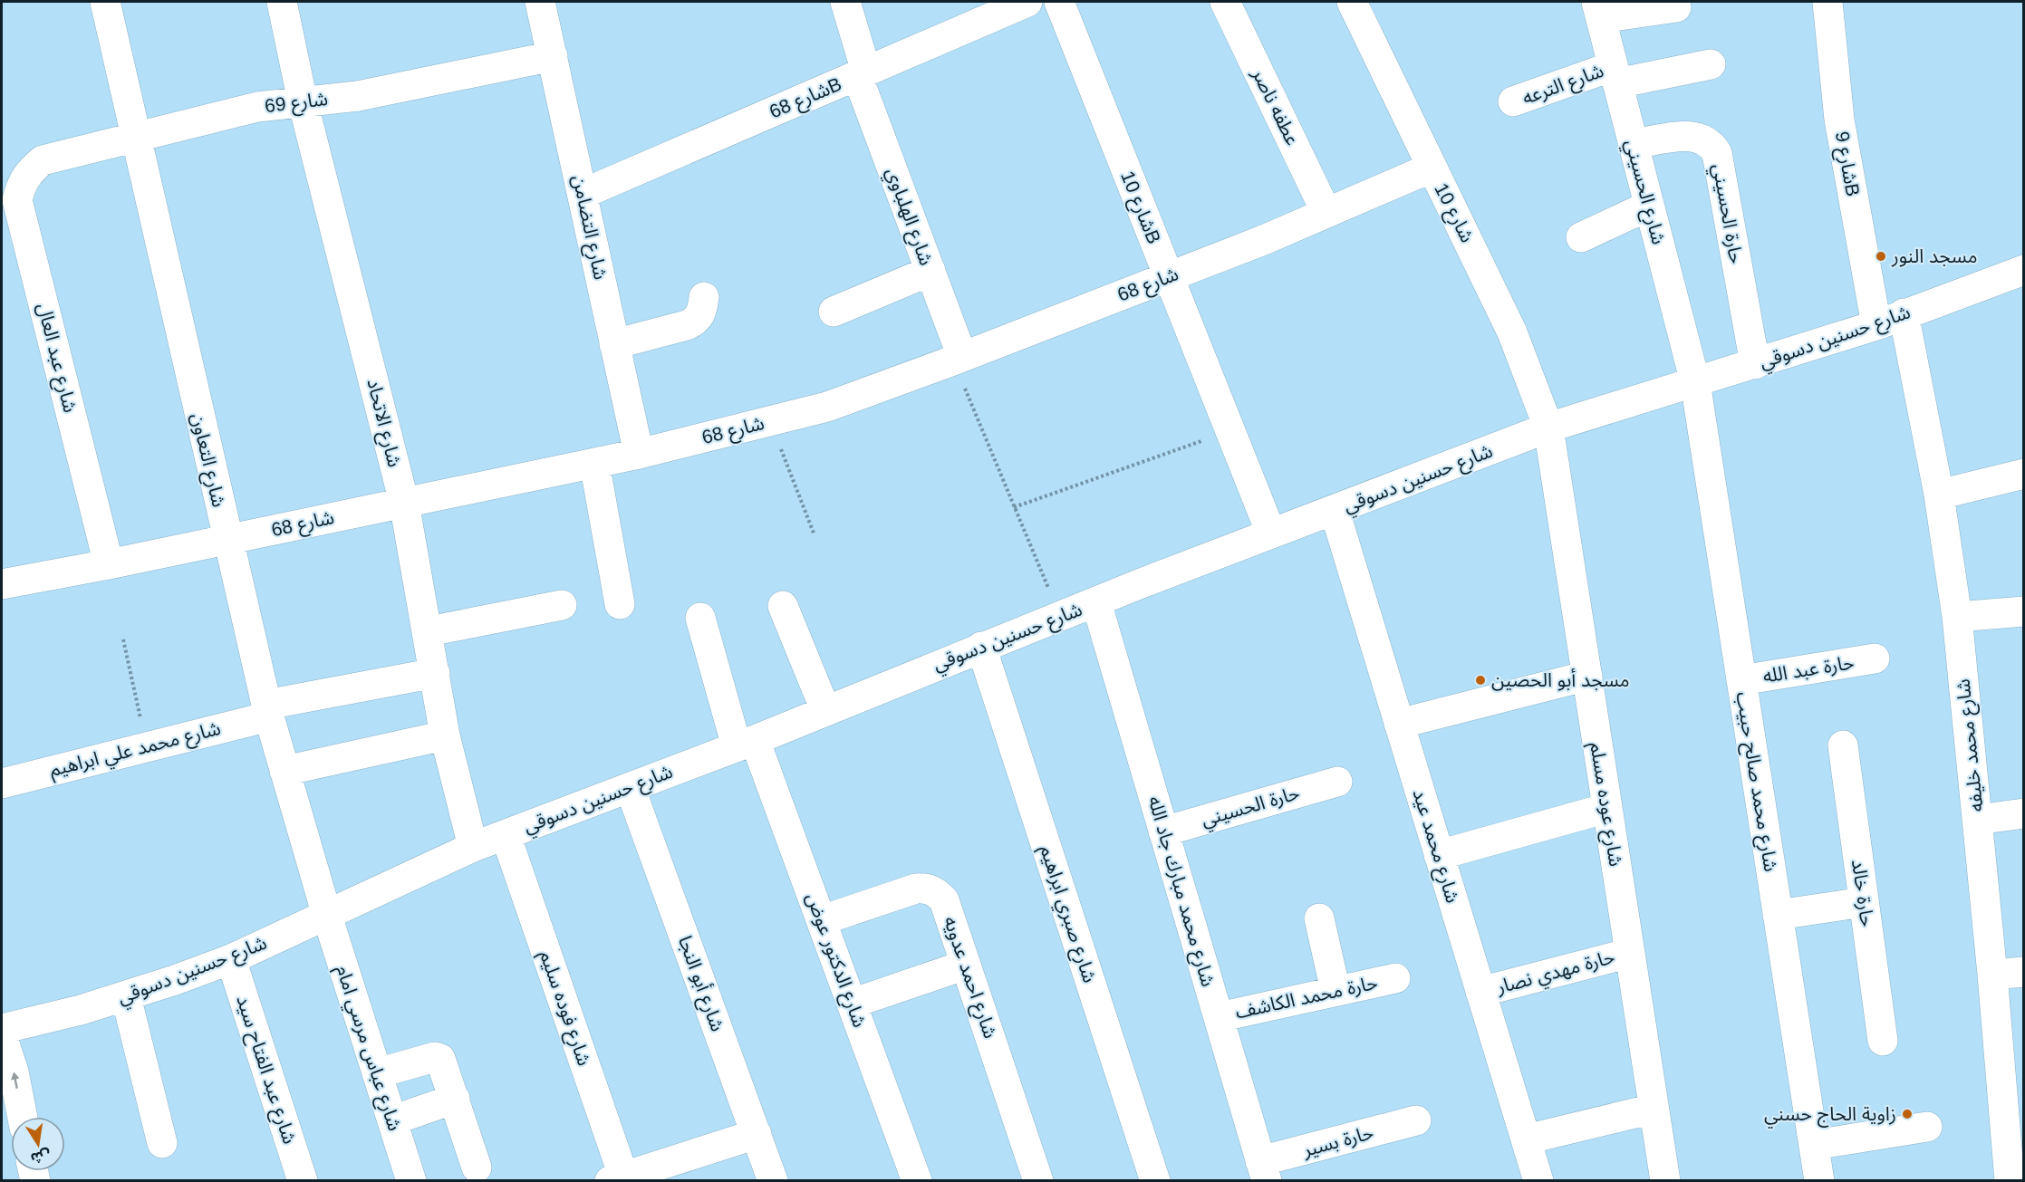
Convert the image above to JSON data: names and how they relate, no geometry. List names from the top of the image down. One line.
{"streets":{"street":["شارع الترعه","شارع 68B","شارع 69","عطفه ناصر","شارع 9B","شارع الحسيني","شارع 10B","شارع 10","حارة الحسيني","شارع الهلباوي","شارع التضامن","شارع 68","شارع حسنين دسوقي","شارع عبد العال","شارع الاتحاد","شارع التعاون","حارة عبد الله","شارع محمد خليفه","شارع محمد علي ابراهيم","شارع محمد صالح حبيب","شارع عوده مسلم","شارع محمد عيد","شارع محمد مبارك جاد الله","حارة خالد","شارع صبري ابراهيم","شارع الدكتور عوض","حارة مهدي نصار","شارع احمد عدويه","شارع أبو النجا","حارة محمد الكاشف","شارع فوده سليم","شارع عباس مرسي امام","شارع عبد الفتاح سيد","حارة بسير"]},"crossings":[["شارع الترعه","شارع الحسيني"],["شارع 68B","شارع الهلباوي"],["شارع 68B","شارع التضامن"],["شارع 69","شارع التضامن"],["شارع 69","شارع عبد العال"],["شارع 69","شارع الاتحاد"],["شارع 69","شارع التعاون"],["عطفه ناصر","شارع 68"],["شارع 9B","شارع حسنين دسوقي"],["شارع الحسيني","حارة الحسيني"],["شارع الحسيني","شارع حسنين دسوقي"],["شارع الحسيني","شارع محمد صالح حبيب"],["شارع 10B","شارع 68"],["شارع 10B","شارع حسنين دسوقي"],["شارع 10","شارع 68"],["شارع 10","شارع حسنين دسوقي"],["شارع 10","شارع عوده مسلم"],["حارة الحسيني","شارع حسنين دسوقي"],["حارة الحسيني","شارع محمد مبارك جاد الله"],["شارع الهلباوي","شارع 68"],["شارع التضامن","شارع 68"],["شارع 68","شارع عبد العال"],["شارع 68","شارع الاتحاد"],["شارع 68","شارع التعاون"],["شارع حسنين دسوقي","شارع الاتحاد"],["شارع حسنين دسوقي","شارع التعاون"],["شارع حسنين دسوقي","شارع محمد خليفه"],["شارع حسنين دسوقي","شارع محمد صالح حبيب"],["شارع حسنين دسوقي","شارع عوده مسلم"],["شارع حسنين دسوقي","شارع محمد عيد"],["شارع حسنين دسوقي","شارع محمد مبارك جاد الله"],["شارع حسنين دسوقي","شارع صبري ابراهيم"],["شارع حسنين دسوقي","شارع الدكتور عوض"],["شارع حسنين دسوقي","شارع أبو النجا"],["شارع حسنين دسوقي","شارع فوده سليم"],["شارع حسنين دسوقي","شارع عباس مرسي امام"],["شارع حسنين دسوقي","شارع عبد الفتاح سيد"],["شارع الاتحاد","شارع محمد علي ابراهيم"],["شارع التعاون","شارع محمد علي ابراهيم"],["شارع التعاون","شارع عباس مرسي امام"],["حارة عبد الله","شارع محمد صالح حبيب"],["شارع عوده مسلم","حارة مهدي نصار"],["شارع محمد عيد","حارة مهدي نصار"],["شارع محمد مبارك جاد الله","حارة محمد الكاشف"],["شارع محمد مبارك جاد الله","حارة بسير"],["شارع الدكتور عوض","شارع احمد عدويه"]],"places":["مسجد النور","مسجد أبو الحصين","زاوية الحاج حسني"],"north":"bottom"}
